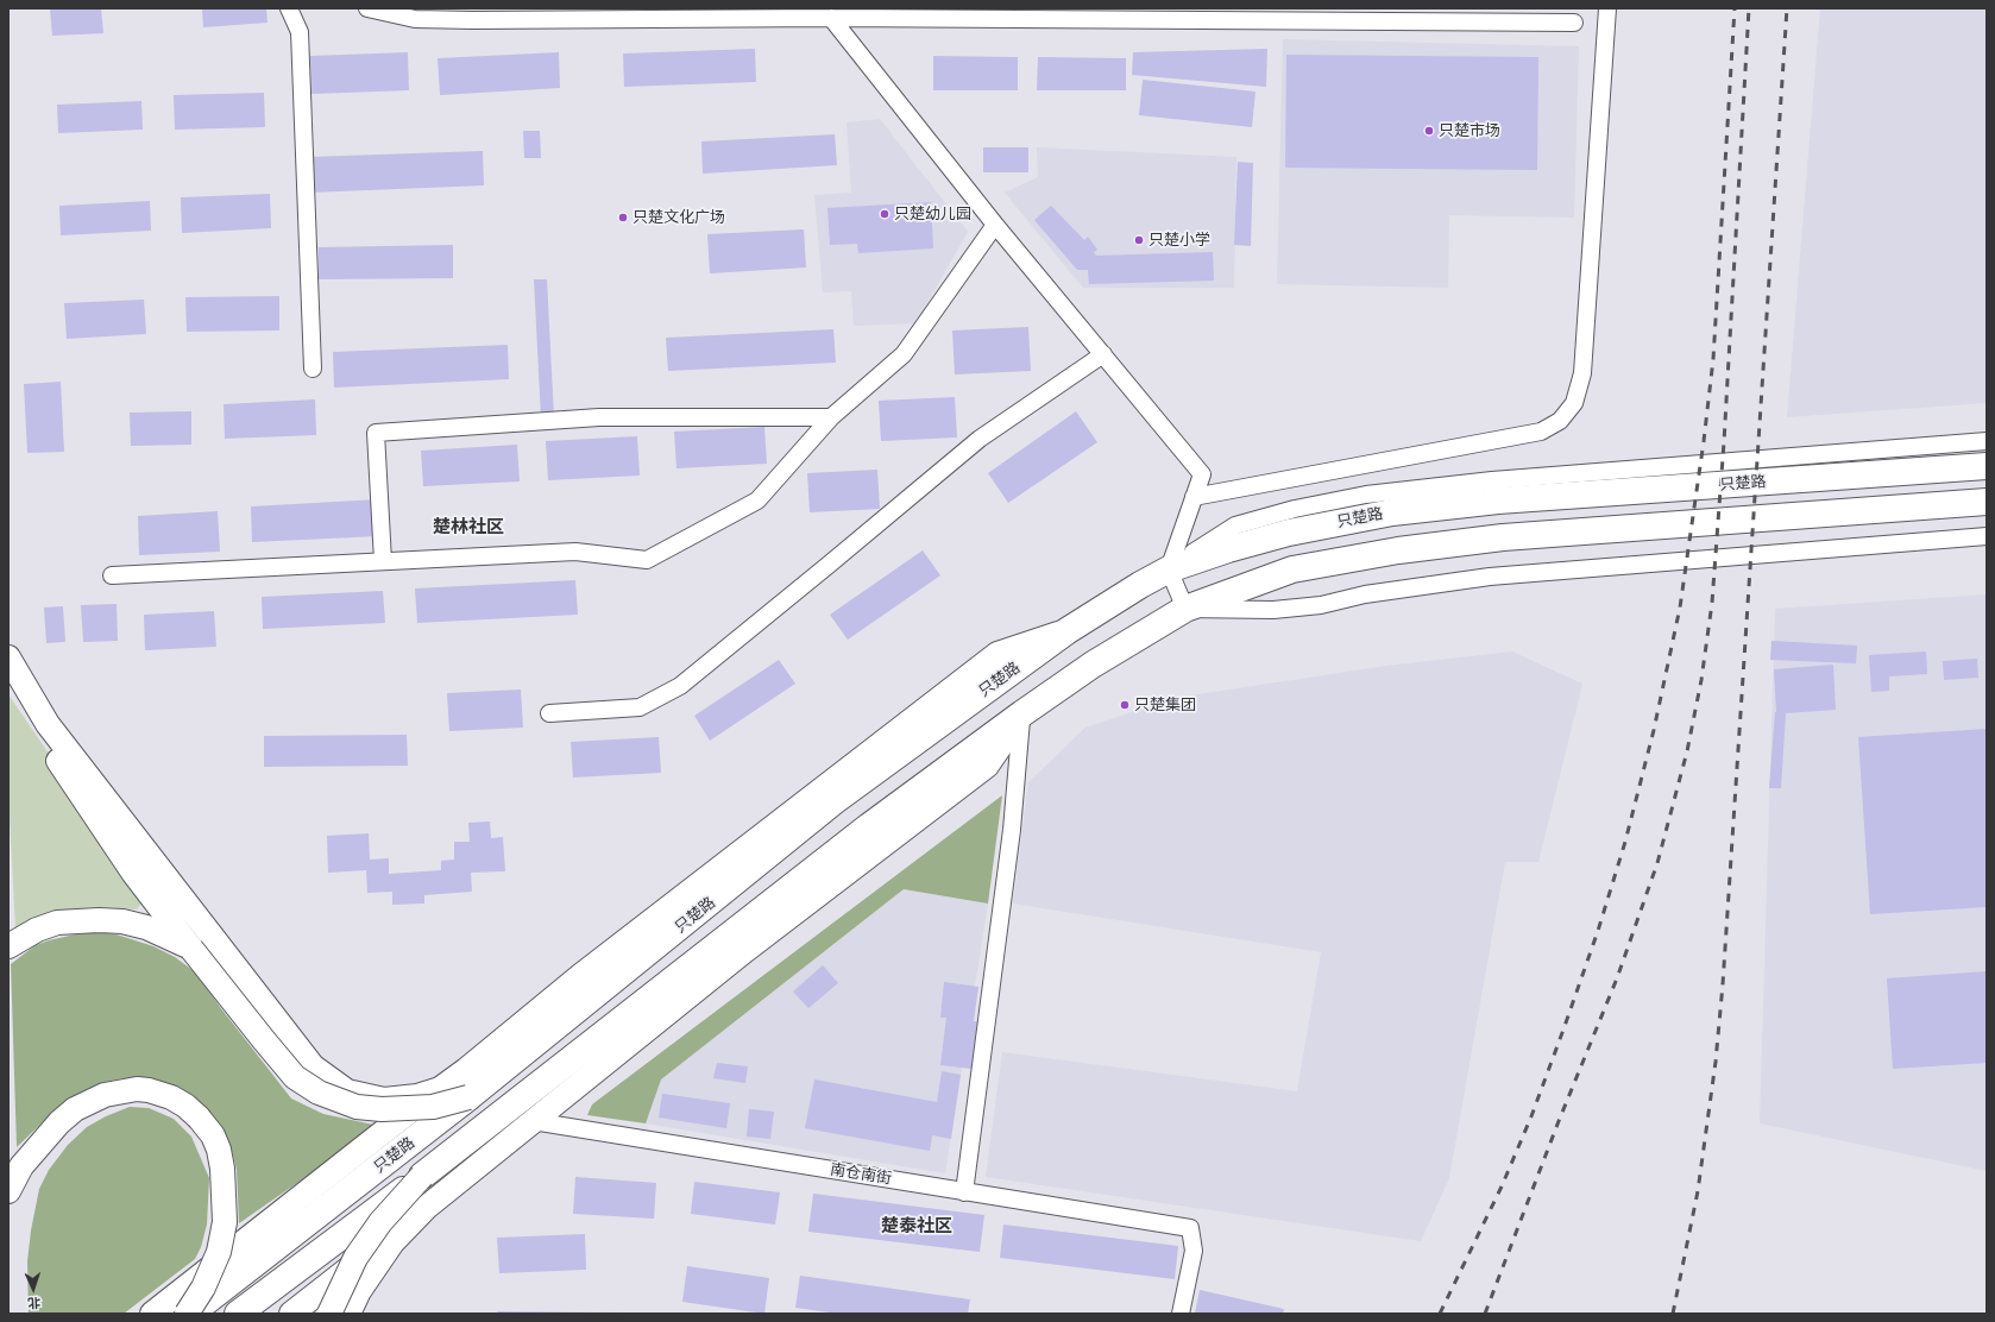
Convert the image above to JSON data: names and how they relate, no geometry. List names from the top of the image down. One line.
{"streets":{"main road":["只楚路"],"street":["南仓南街"]},"districts":["楚林社区","楚泰社区"],"places":["只楚市场","只楚幼儿园","只楚文化广场","只楚小学","只楚集团"],"north":"bottom"}
